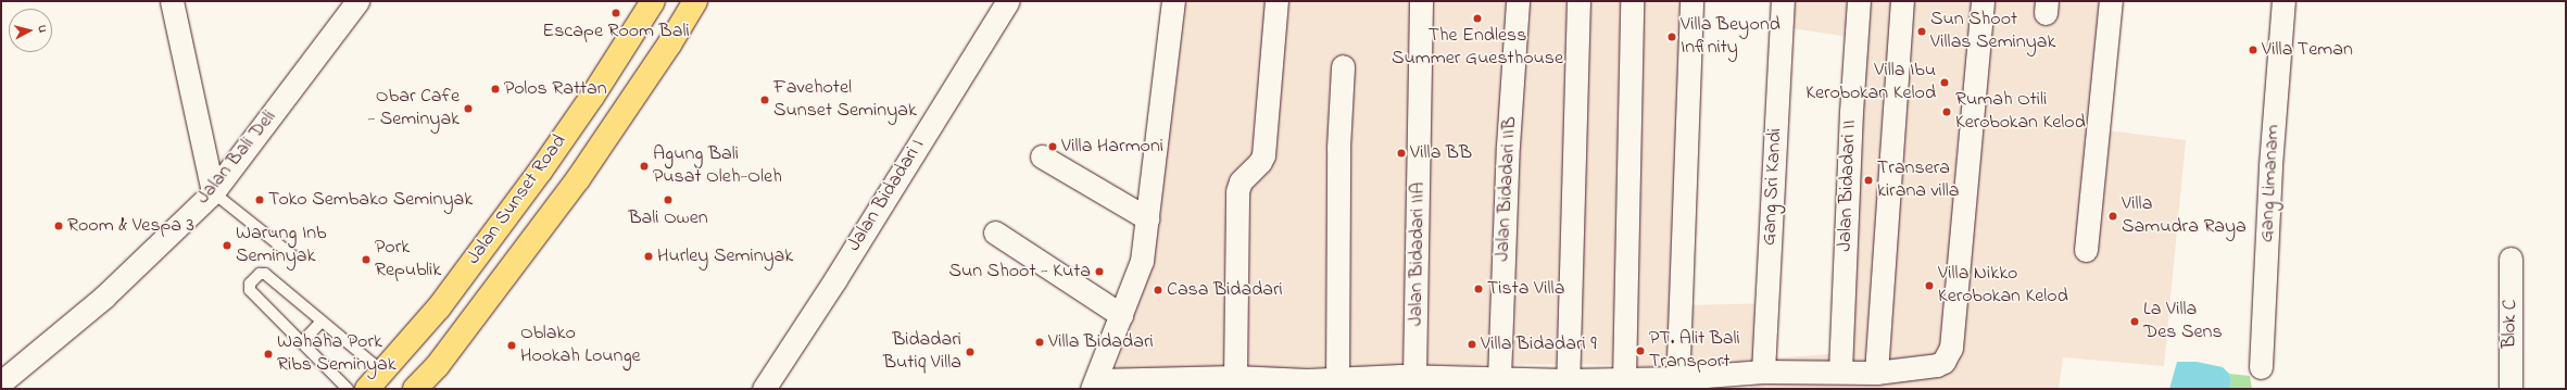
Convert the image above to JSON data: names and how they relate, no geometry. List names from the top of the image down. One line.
{"streets":{"highway":["Jalan Sunset Road"],"street":["Jalan Bali Deli","Gang Limanam","Jalan Bidadari II","Gang Sri Kandi","Jalan Bidadari IIB","Jalan Bidadari I","Jalan Bidadari IIA","Blok C"]},"places":["Escape Room Bali","The Endless Summer Guesthouse","Sun Shoot Villas Seminyak","Villa Beyond Infinity","Villa Teman","Villa Ibu Kerobokan Kelod","Polos Rattan","Favehotel Sunset Seminyak","Obar Cafe - Seminyak","Rumah Otili Kerobokan Kelod","Villa Harmoni","Villa BB","Agung Bali Pusat Oleh-Oleh","Transera kirana villa","Toko Sembako Seminyak","Bali Owen","Villa Samudra Raya","Room & Vespa 3","Warung Inb Seminyak","Hurley Seminyak","Pork Republik","Sun Shoot - Kuta","Villa Nikko Kerobokan Kelod","Tista Villa","Casa Bidadari","La Villa Des Sens","Villa Bidadari","Villa Bidadari 9","Oblako Hookah Lounge","PT. Alit Bali Transport","Bidadari Butiq Villa","Wahaha Pork Ribs Seminyak"],"north":"right"}
